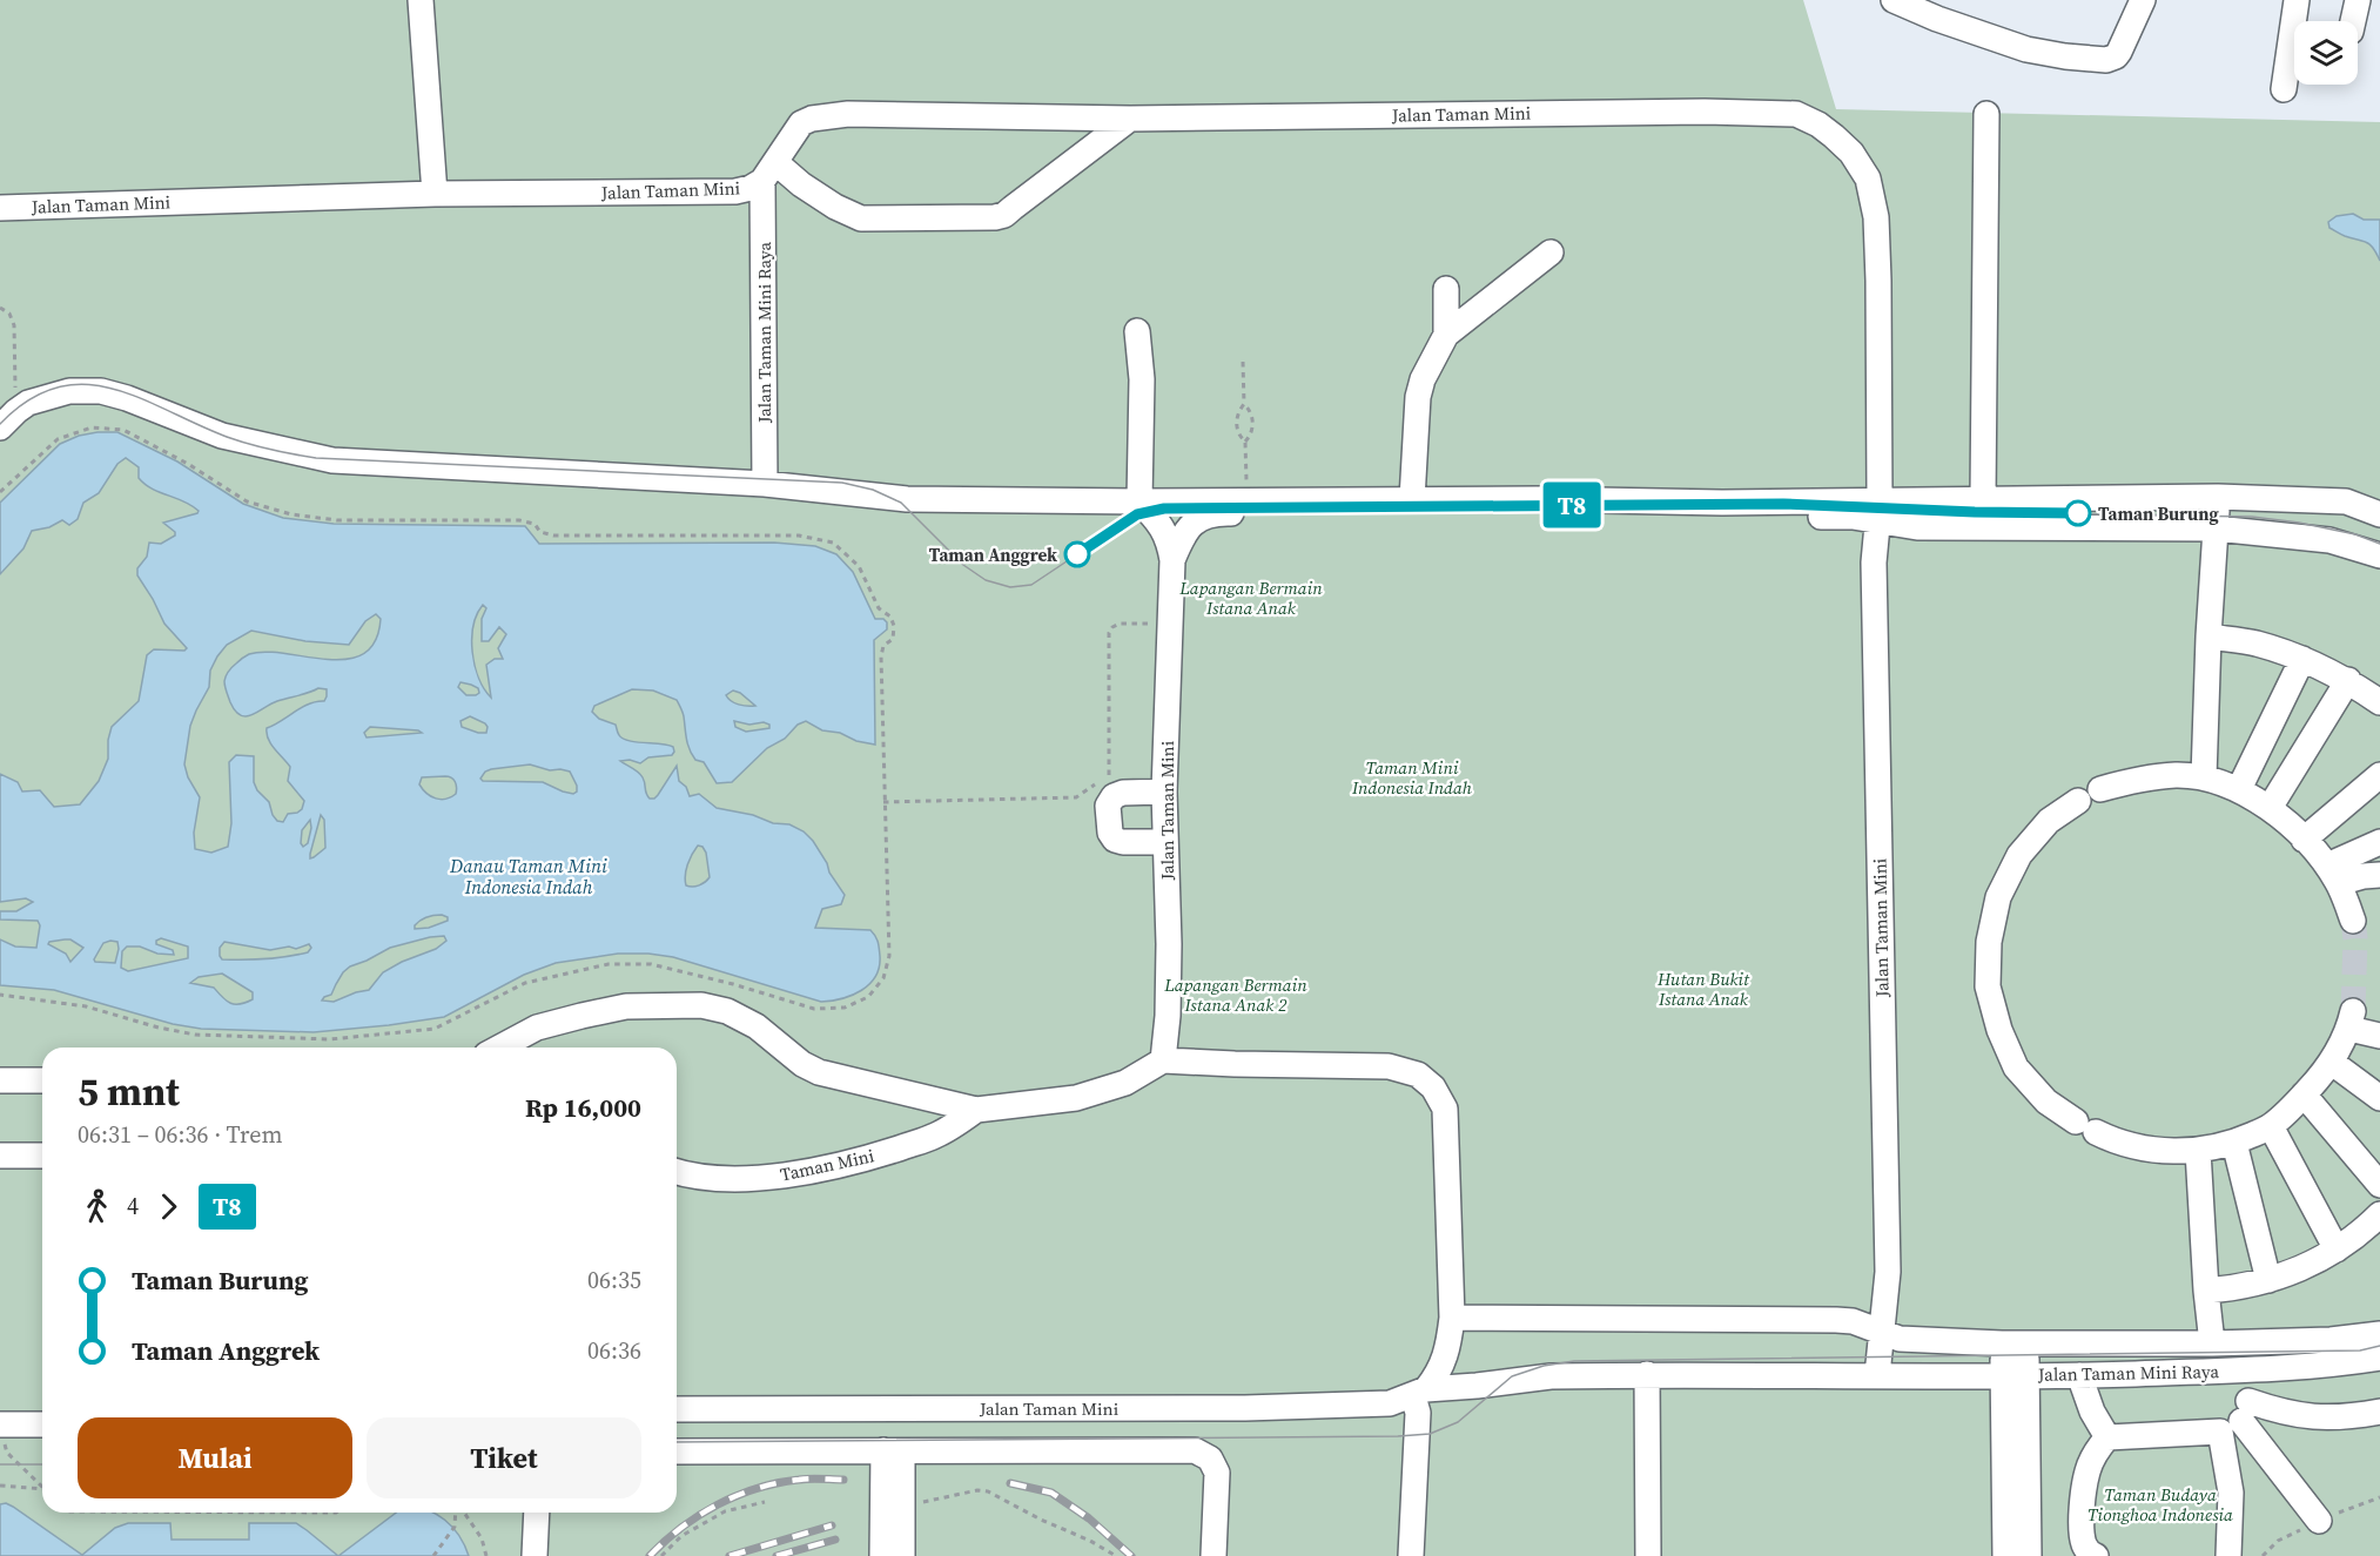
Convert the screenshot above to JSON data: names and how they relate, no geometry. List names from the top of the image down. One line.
{"streets":{"street":["Jalan Taman Mini","Jalan Taman Mini Raya","Taman Mini"]},"crossings":[["Jalan Taman Mini","Jalan Taman Mini Raya"]],"water":["Danau Taman Mini Indonesia Indah"],"parks":["Lapangan Bermain Istana Anak","Taman Mini Indonesia Indah","Hutan Bukit Istana Anak","Lapangan Bermain Istana Anak 2","Taman Budaya Tionghoa Indonesia"],"places":["Taman Burung","Taman Anggrek"],"lines":["tram line T8"],"page":{"on_map":"T8","heading":["5 mnt","06:31 – 06:36 · Trem","Rp 16,000"],"legs":["4","T8"],"list":[{"name":"Taman Burung","value":"06:35"},{"name":"Taman Anggrek","value":"06:36"}],"buttons":["Mulai","Tiket"]}}
